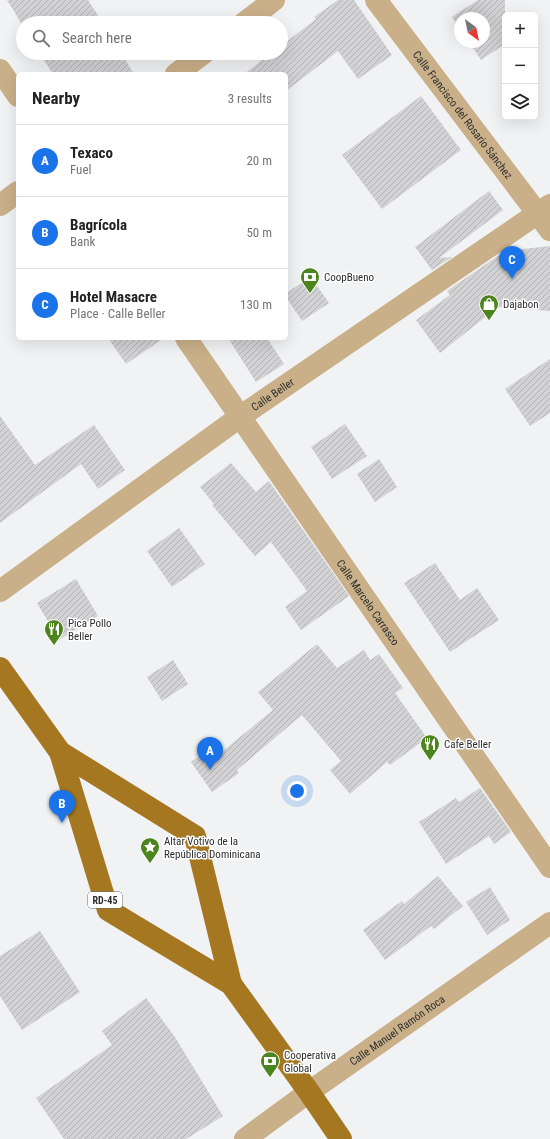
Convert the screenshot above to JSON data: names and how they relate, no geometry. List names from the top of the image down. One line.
{"streets":{"main road":["RD-45"],"street":["Calle Francisco del Rosario Sánchez","Calle Beller","Calle Marcelo Carrasco","Calle Manuel Ramón Roca"]},"crossings":[["Calle Francisco del Rosario Sánchez","Calle Beller"],["Calle Beller","Calle Marcelo Carrasco"],["RD-45","Calle Manuel Ramón Roca"]],"places":{"bank":["CoopBueno","Cooperativa Global"],"shop":["Dajabon"],"restaurant":["Pica Pollo Beller","Cafe Beller"],"place":["Altar Votivo de la República Dominicana"]},"north":"bottom right","page":{"map_buttons":["+","−"],"search":"Search here","heading":["Nearby","3 results"],"list":[{"mark":"A","name":"Texaco","note":"Fuel","value":"20 m"},{"mark":"B","name":"Bagrícola","note":"Bank","value":"50 m"},{"mark":"C","name":"Hotel Masacre","note":"Place · Calle Beller","value":"130 m"}],"pins":["C","A","B"]}}
